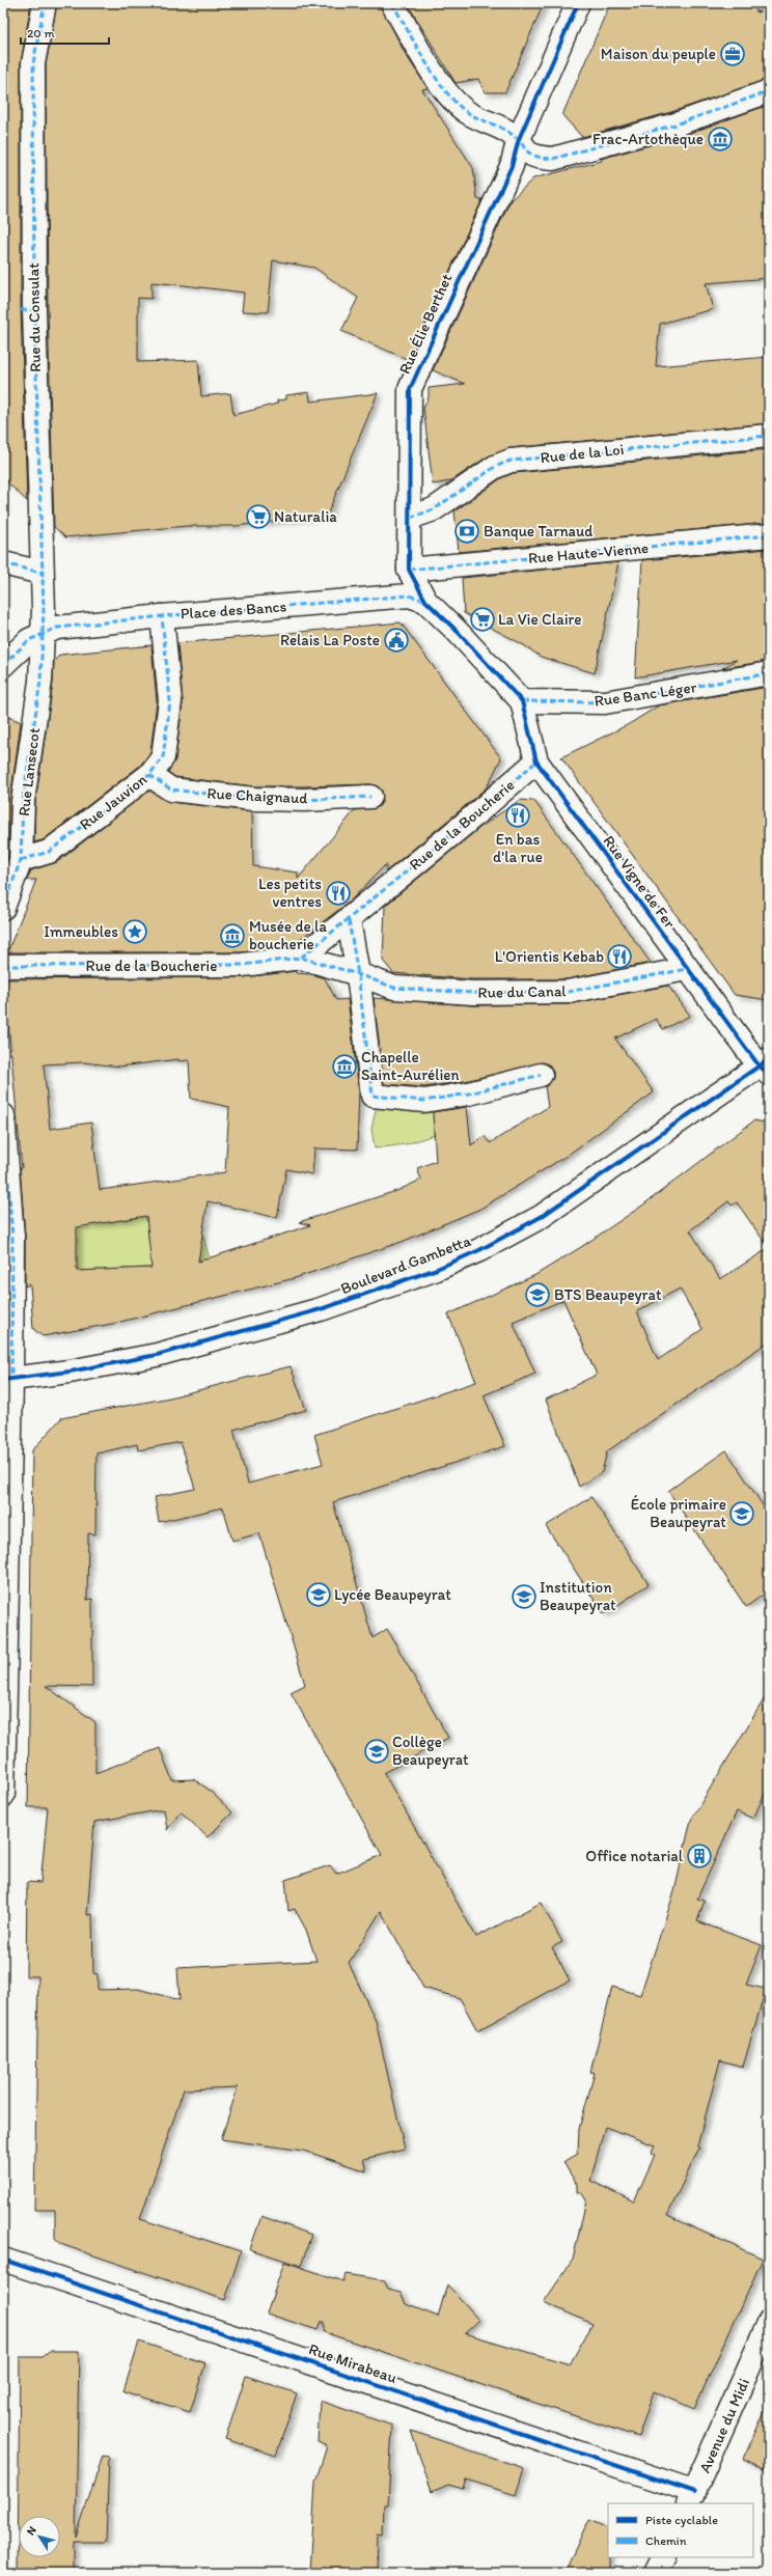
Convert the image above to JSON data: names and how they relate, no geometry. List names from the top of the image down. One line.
{"streets":{"street":["Rue du Consulat","Rue Élie Berthet","Rue de la Loi","Rue Haute-Vienne","Place des Bancs","Rue Banc Léger","Rue Lansecot","Rue Chaignaud","Rue Jauvion","Rue de la Boucherie","Rue Vigne de Fer","Rue du Canal","Boulevard Gambetta","Rue Mirabeau","Avenue du Midi"]},"crossings":[["Rue du Consulat","Place des Bancs"],["Rue du Consulat","Rue Lansecot"],["Rue Élie Berthet","Rue de la Loi"],["Rue Élie Berthet","Rue Haute-Vienne"],["Rue Élie Berthet","Place des Bancs"],["Place des Bancs","Rue Lansecot"],["Place des Bancs","Rue Jauvion"],["Rue Banc Léger","Rue Vigne de Fer"],["Rue Lansecot","Rue Jauvion"],["Rue Chaignaud","Rue Jauvion"],["Rue de la Boucherie","Rue Vigne de Fer"],["Rue de la Boucherie","Rue du Canal"],["Rue Vigne de Fer","Rue du Canal"],["Rue Vigne de Fer","Boulevard Gambetta"],["Rue Mirabeau","Avenue du Midi"]],"places":{"office":["Maison du peuple"],"museum":["Frac-Artothèque","Musée de la boucherie","Chapelle Saint-Aurélien"],"supermarket":["Naturalia","La Vie Claire"],"bank":["Banque Tarnaud"],"public building":["Relais La Poste"],"restaurant":["En bas d'la rue","Les petits ventres","L'Orientis Kebab"],"place":["Immeubles"],"school or university":["BTS Beaupeyrat","École primaire Beaupeyrat","Lycée Beaupeyrat","Institution Beaupeyrat","Collège Beaupeyrat"],"building":["Office notarial"]},"legend":["Piste cyclable","Chemin"],"scale_bar":"20 m","north":"top left"}
